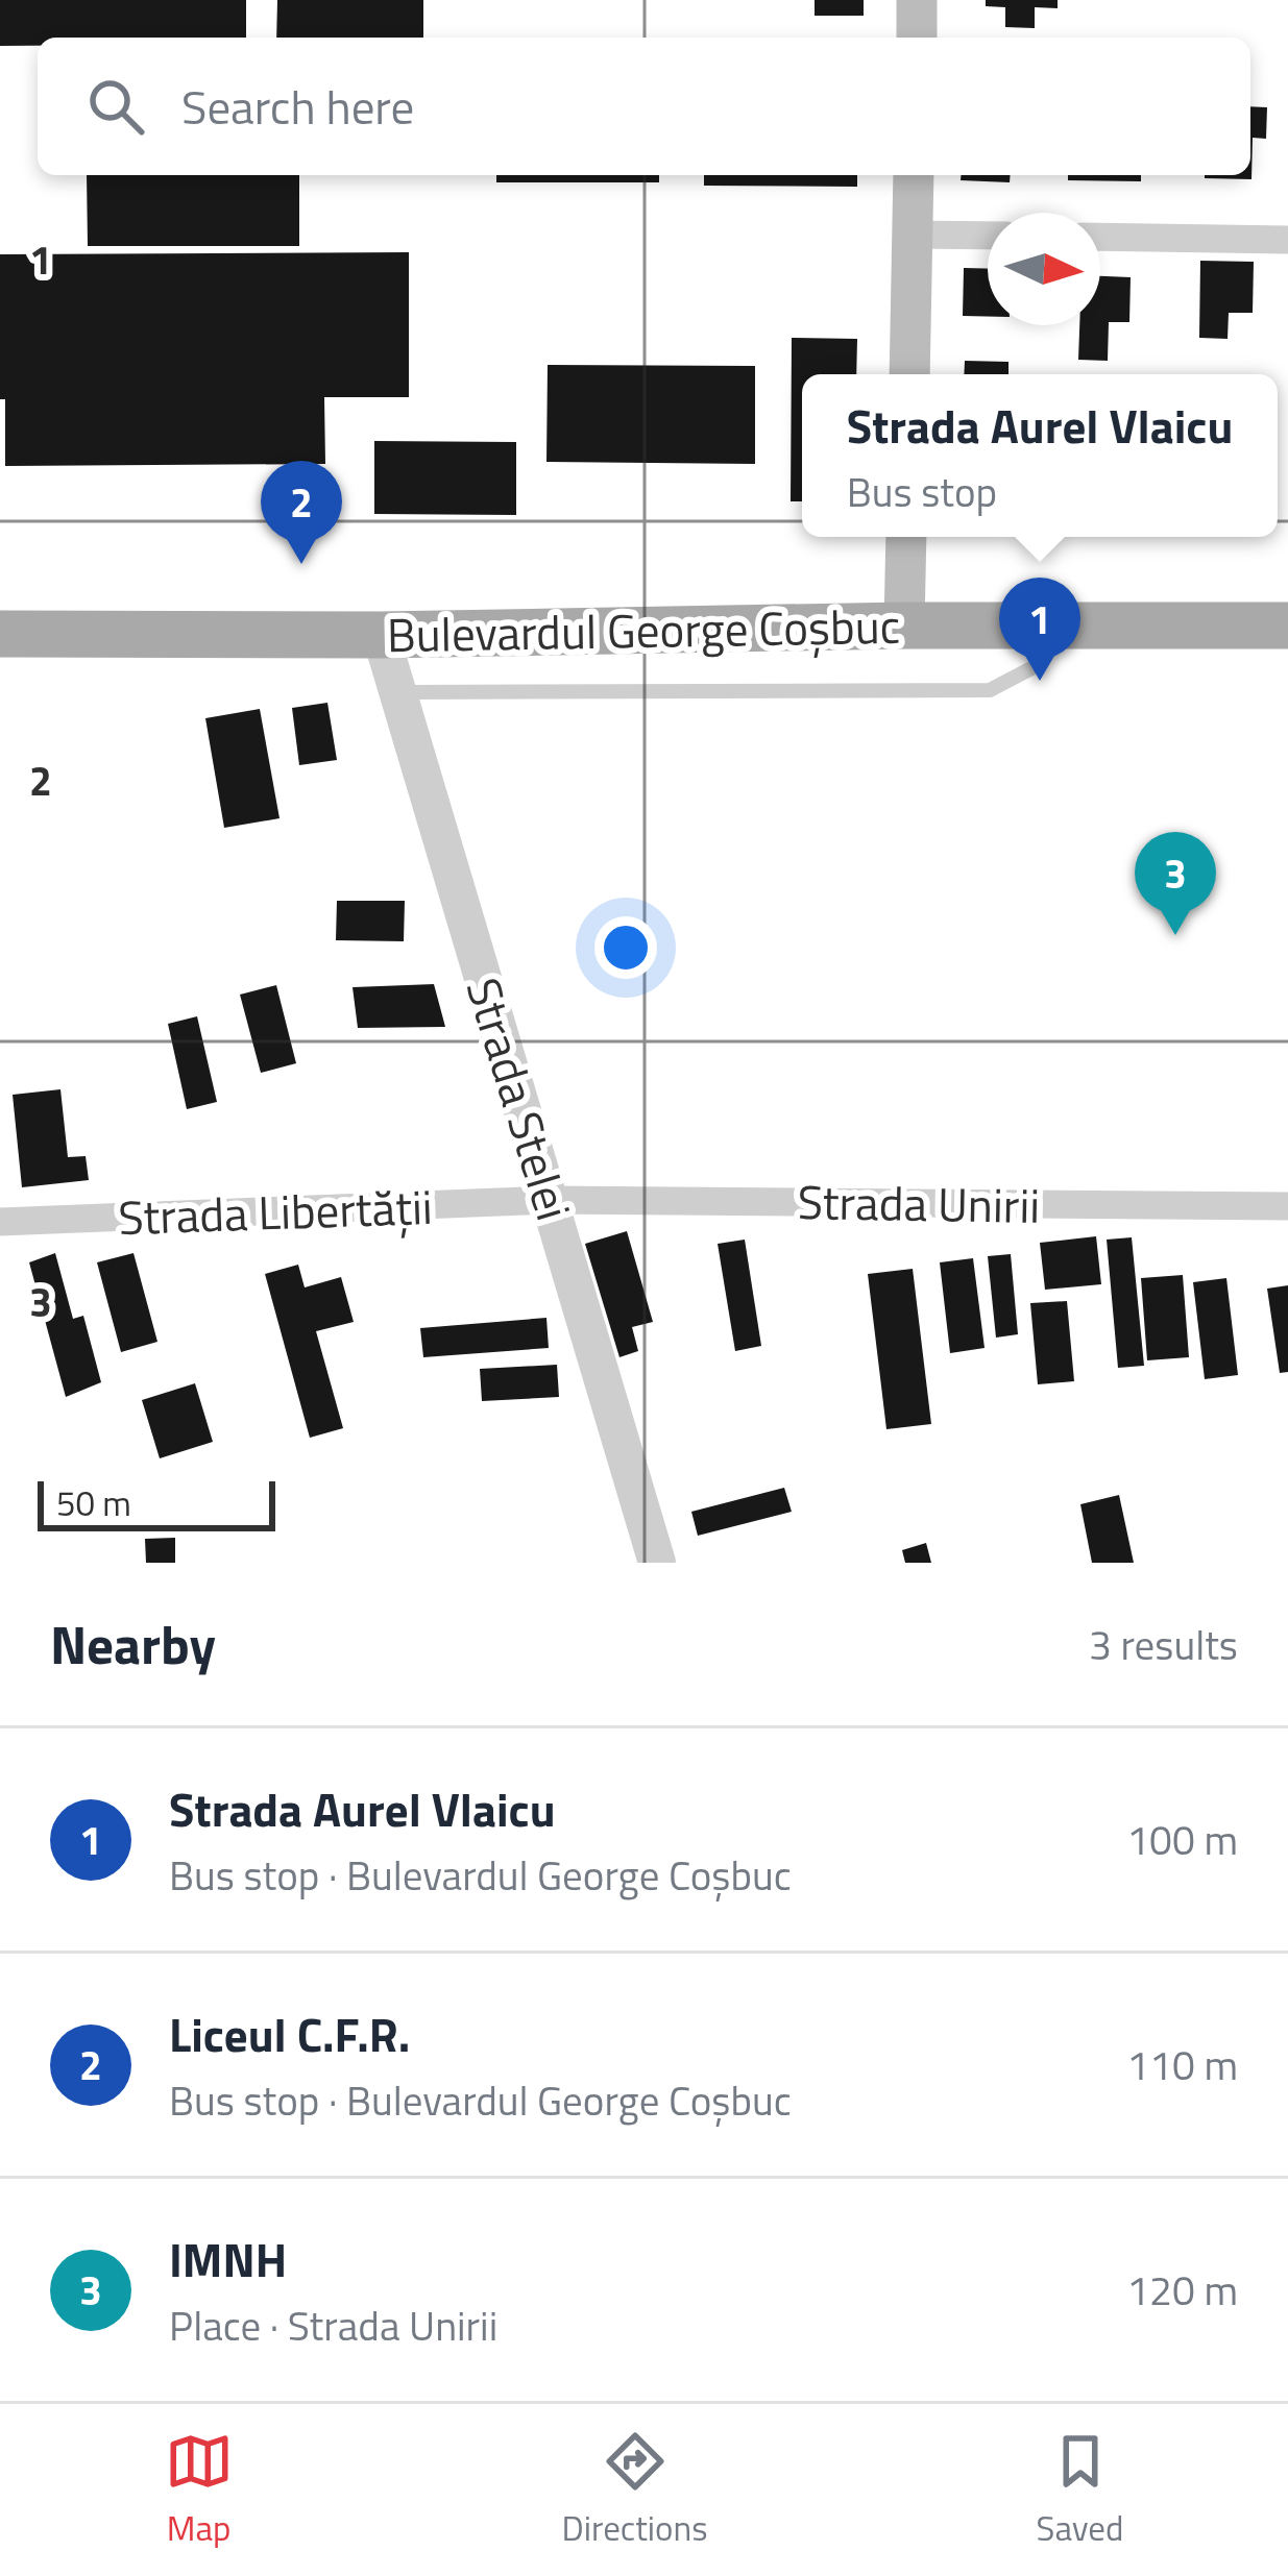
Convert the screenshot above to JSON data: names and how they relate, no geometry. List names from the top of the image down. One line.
{"streets":{"main road":["Bulevardul George Coșbuc"],"street":["Strada Stelei","Strada Unirii","Strada Libertății"]},"crossings":[["Bulevardul George Coșbuc","Strada Stelei"],["Strada Stelei","Strada Unirii"],["Strada Stelei","Strada Libertății"],["Strada Unirii","Strada Libertății"]],"scale_bar":"50 m","north":"right","page":{"search":"Search here","popup":["Strada Aurel Vlaicu","Bus stop"],"pins":["2","1","3"],"scale":"50 m","heading":["Nearby","3 results"],"list":[{"mark":"1","name":"Strada Aurel Vlaicu","note":"Bus stop · Bulevardul George Coșbuc","value":"100 m"},{"mark":"2","name":"Liceul C.F.R.","note":"Bus stop · Bulevardul George Coșbuc","value":"110 m"},{"mark":"3","name":"IMNH","note":"Place · Strada Unirii","value":"120 m"}],"nav":["Map","Directions","Saved"]},"grid":{"rows":["1","2","3"]}}
